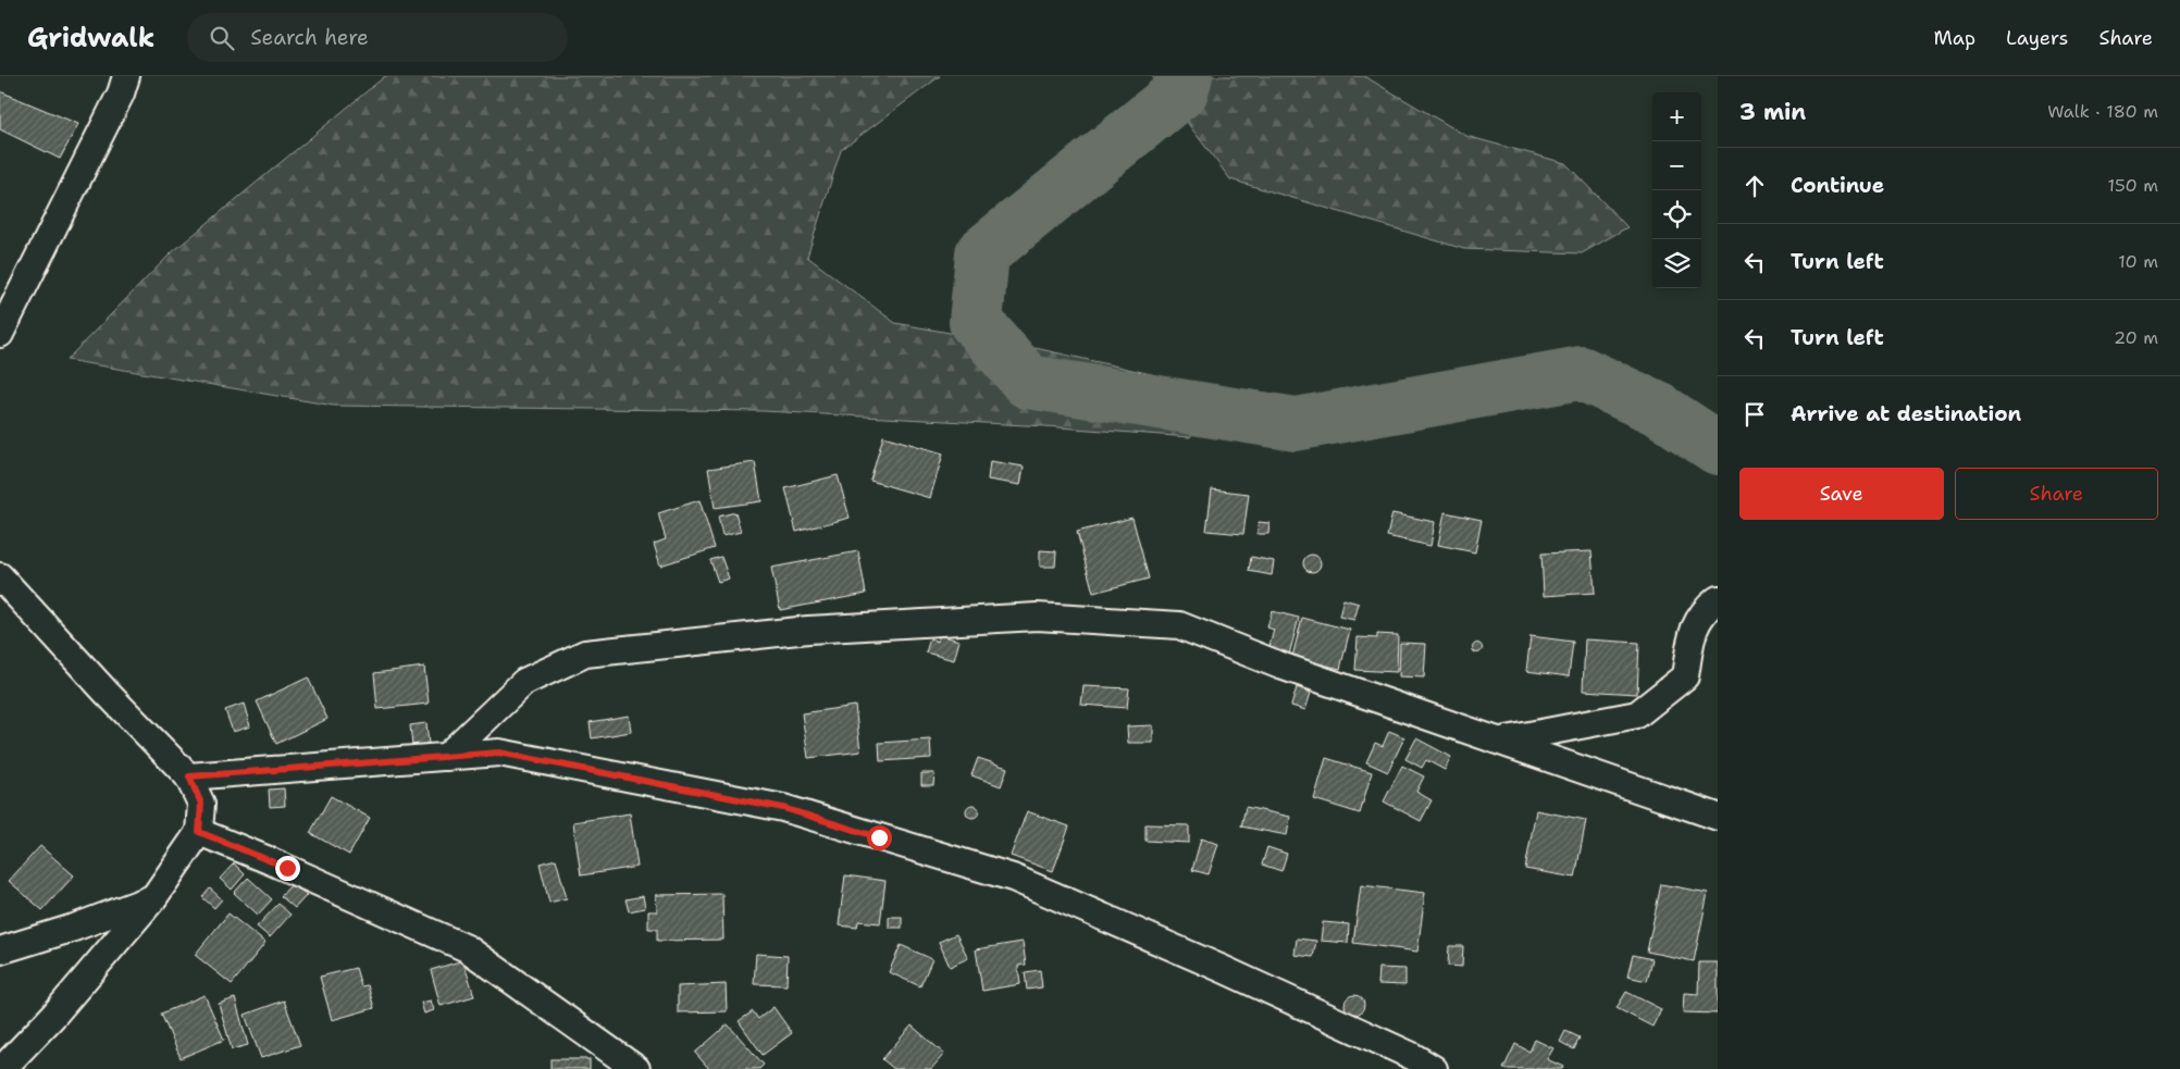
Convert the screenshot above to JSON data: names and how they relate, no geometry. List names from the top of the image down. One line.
{"page":{"header":"Gridwalk","search":"Search here","nav":["Map","Layers","Share"],"heading":["3 min","Walk · 180 m"],"map_buttons":["+","−"],"list":[["Continue","150 m"],["Turn left","10 m"],["Turn left","20 m"],"Arrive at destination"],"buttons":["Save","Share"]}}
